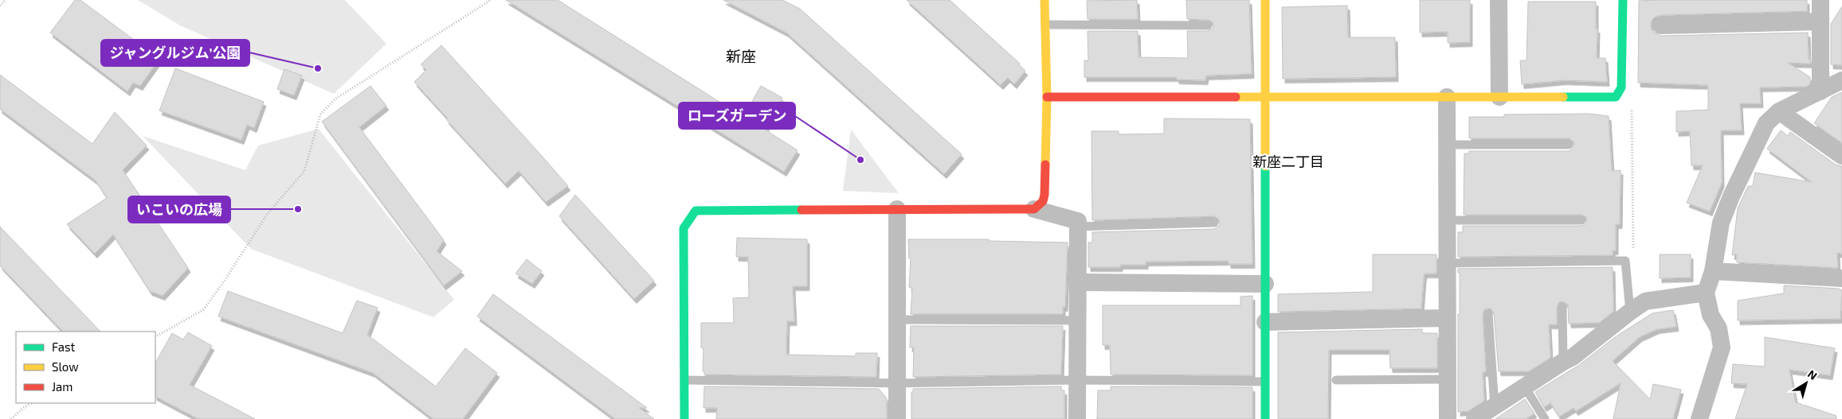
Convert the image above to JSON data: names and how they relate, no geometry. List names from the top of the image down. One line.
{"districts":["新座","新座二丁目"],"places":["ジャングルジム’公園","ローズガーデン","いこいの広場"],"legend":["Fast","Slow","Jam"],"north":"top right"}
